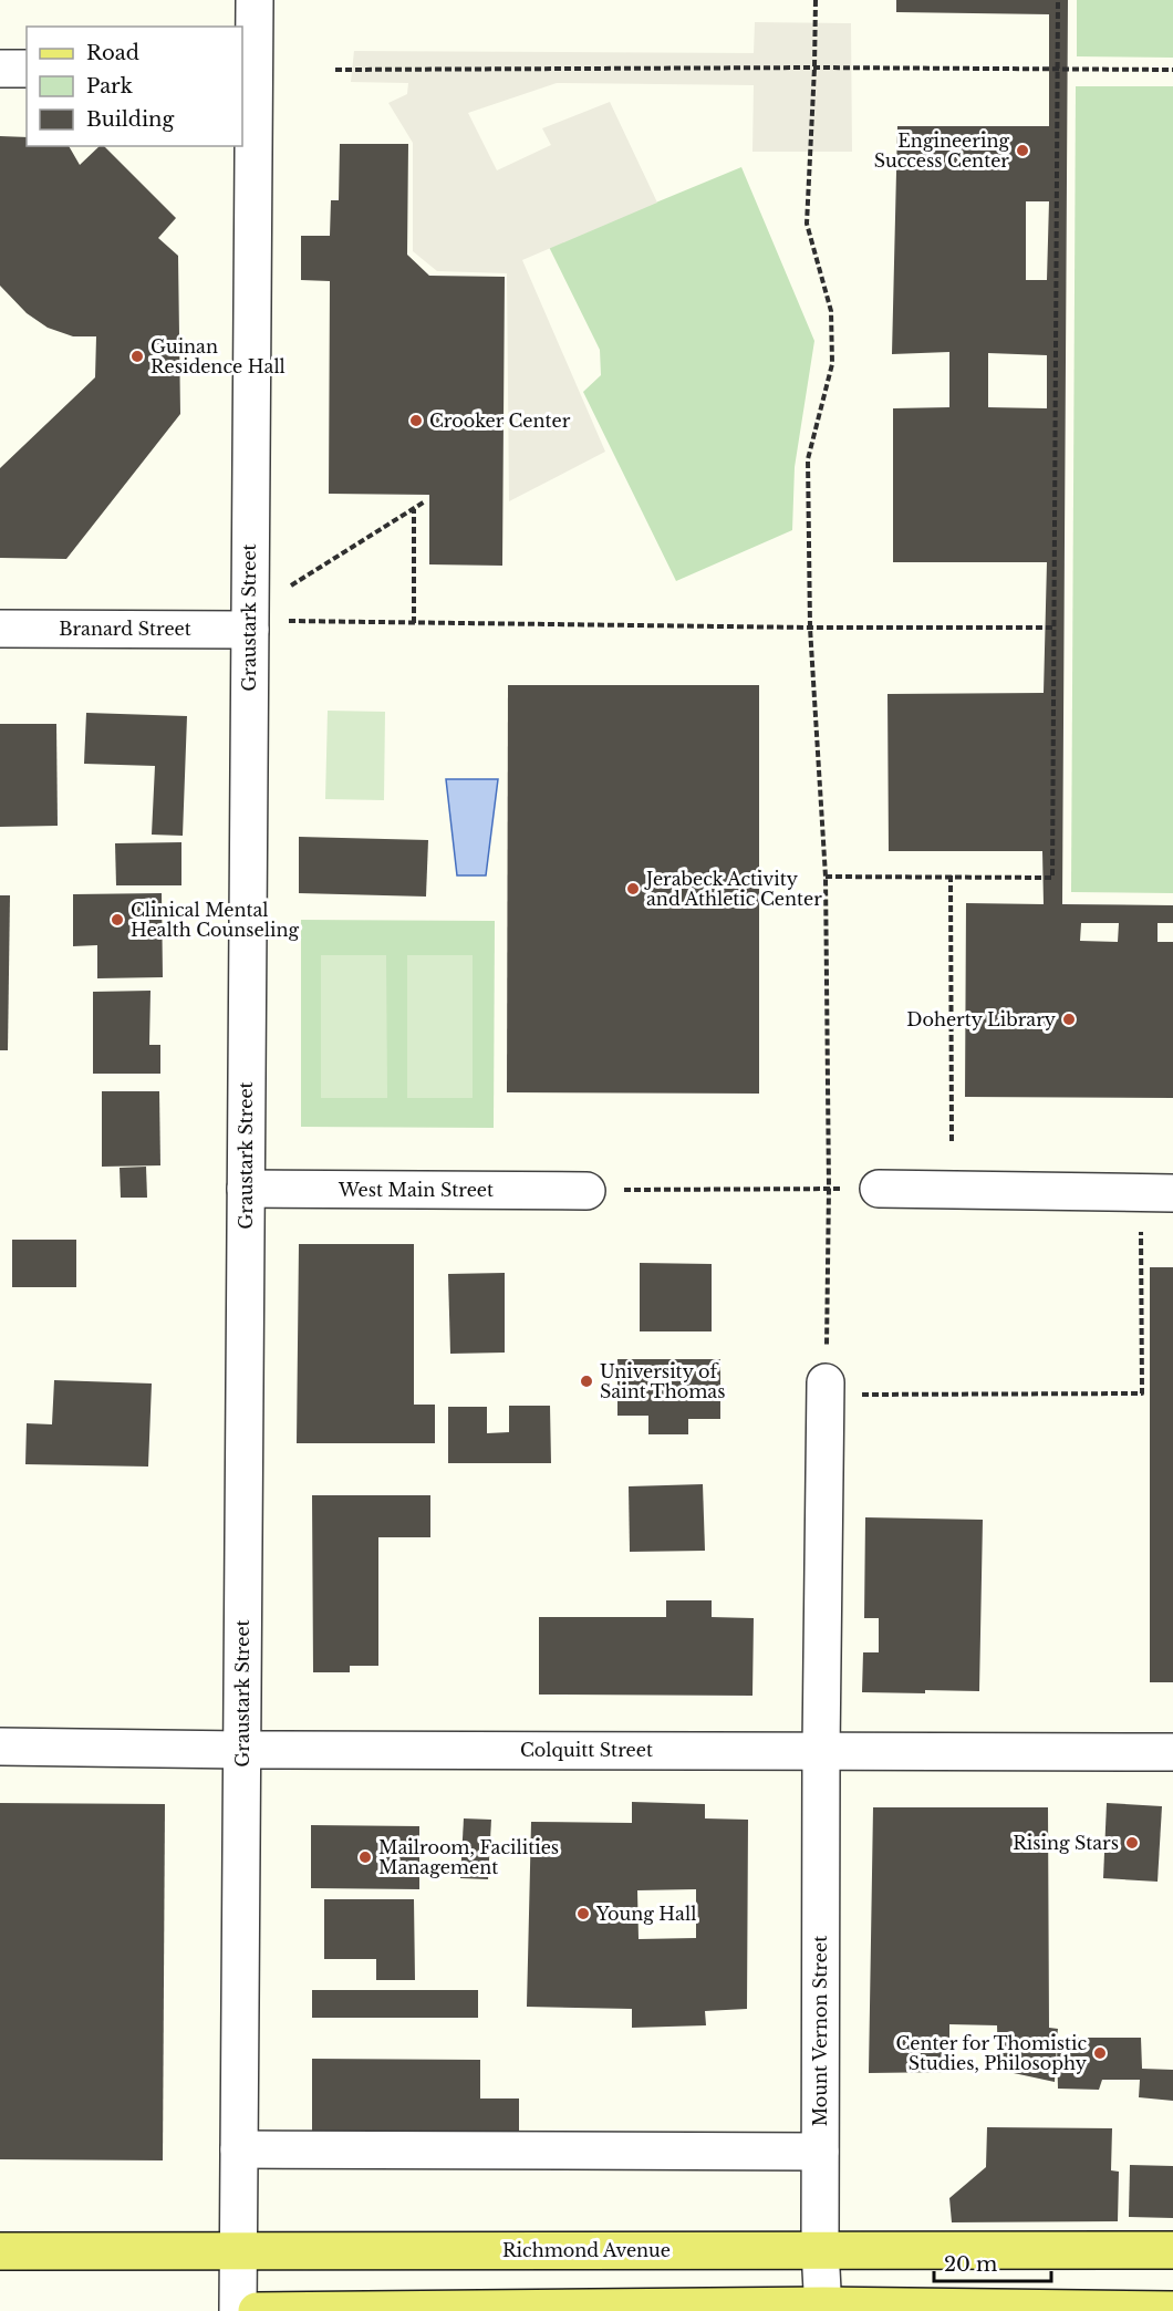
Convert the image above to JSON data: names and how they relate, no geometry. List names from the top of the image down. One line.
{"streets":{"main road":["Richmond Avenue"],"street":["Graustark Street","Branard Street","West Main Street","Colquitt Street","Mount Vernon Street"]},"crossings":[["Graustark Street","Branard Street"],["Graustark Street","West Main Street"],["Graustark Street","Colquitt Street"],["Graustark Street","Richmond Avenue"],["Colquitt Street","Mount Vernon Street"],["Mount Vernon Street","Richmond Avenue"]],"places":["Engineering Success Center","Guinan Residence Hall","Crooker Center","Jerabeck Activity and Athletic Center","Clinical Mental Health Counseling","Doherty Library","University of Saint Thomas","Rising Stars","Mailroom, Facilities Management","Young Hall","Center for Thomistic Studies, Philosophy"],"legend":["Road","Park","Building"],"scale_bar":"20 m"}
